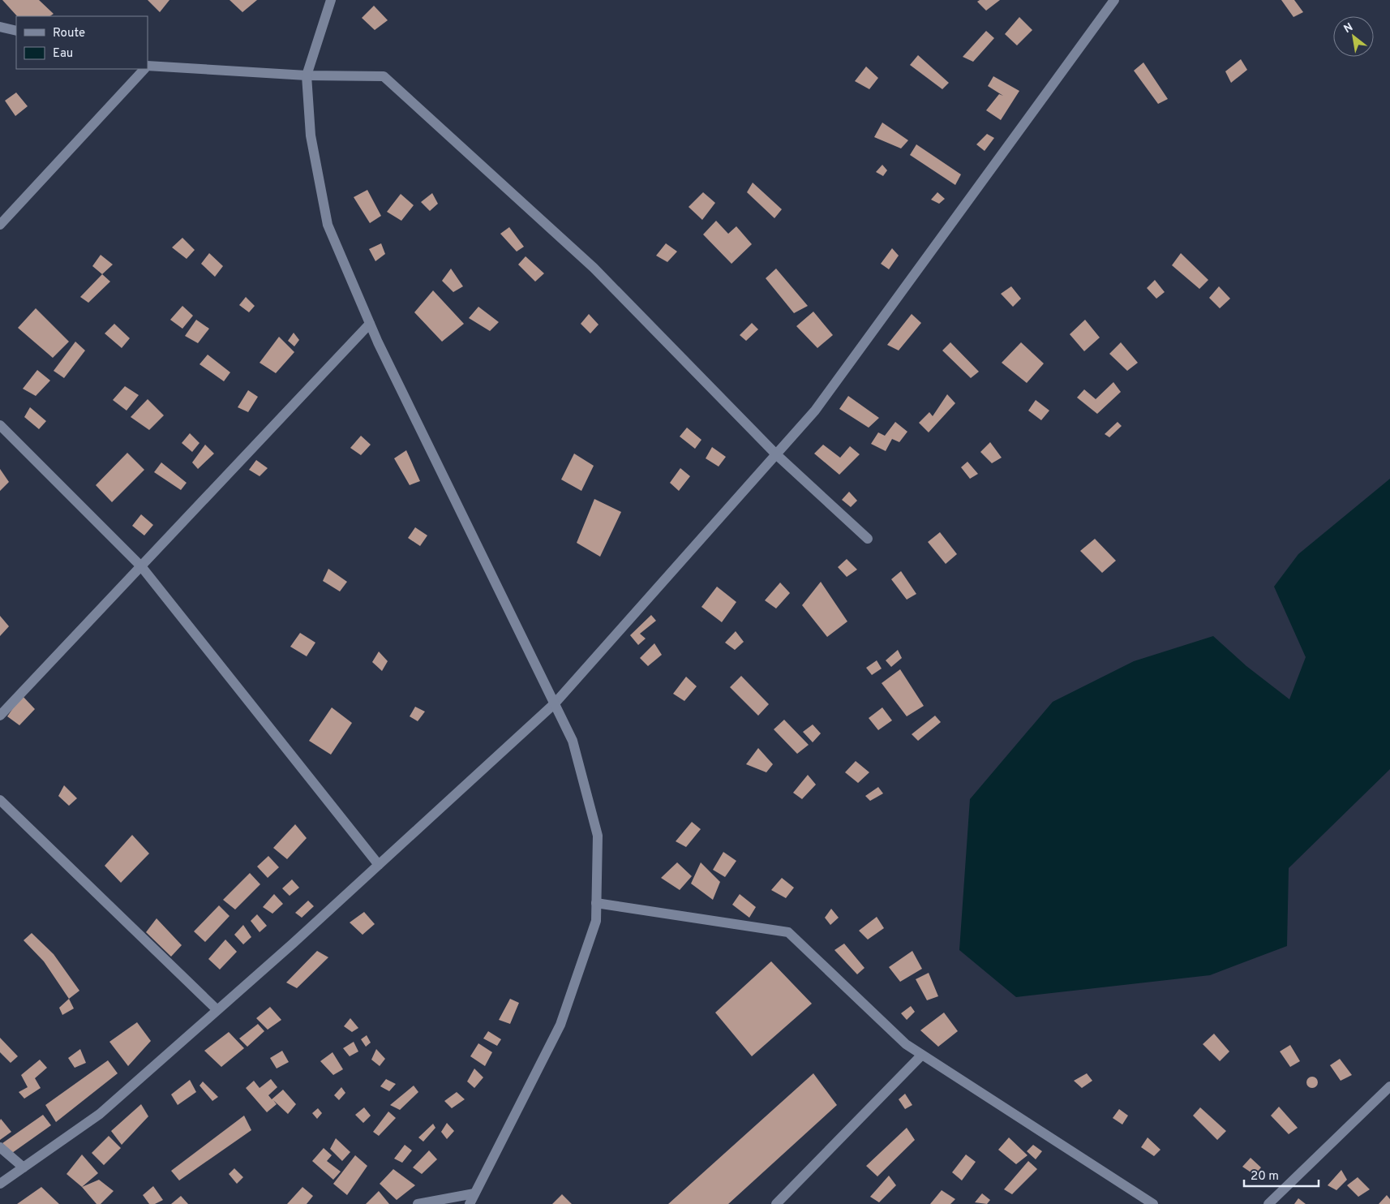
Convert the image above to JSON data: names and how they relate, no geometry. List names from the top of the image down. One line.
{"legend":["Route","Eau"],"scale_bar":"20 m","north":"top left"}
